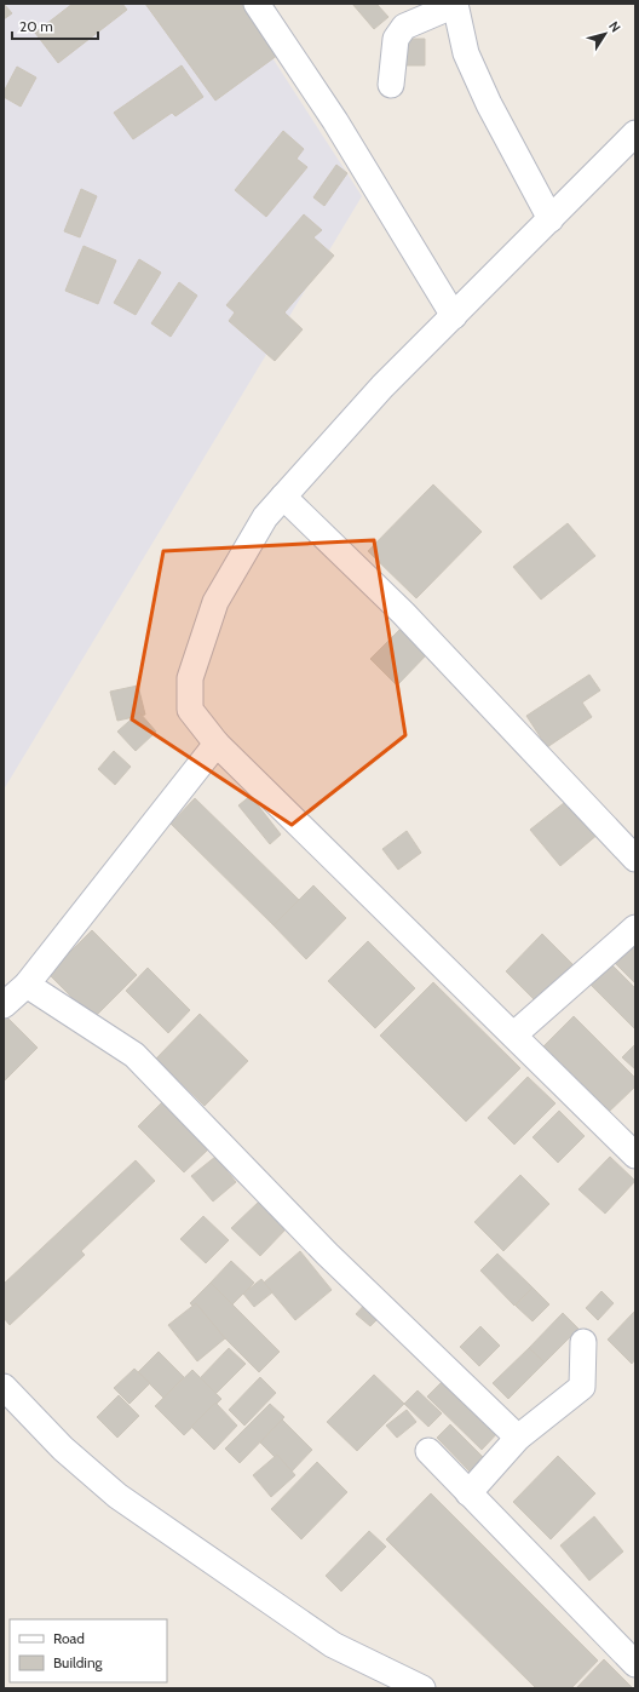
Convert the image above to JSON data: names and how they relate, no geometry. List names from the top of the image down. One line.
{"legend":["Road","Building"],"scale_bar":"20 m","north":"top right"}
